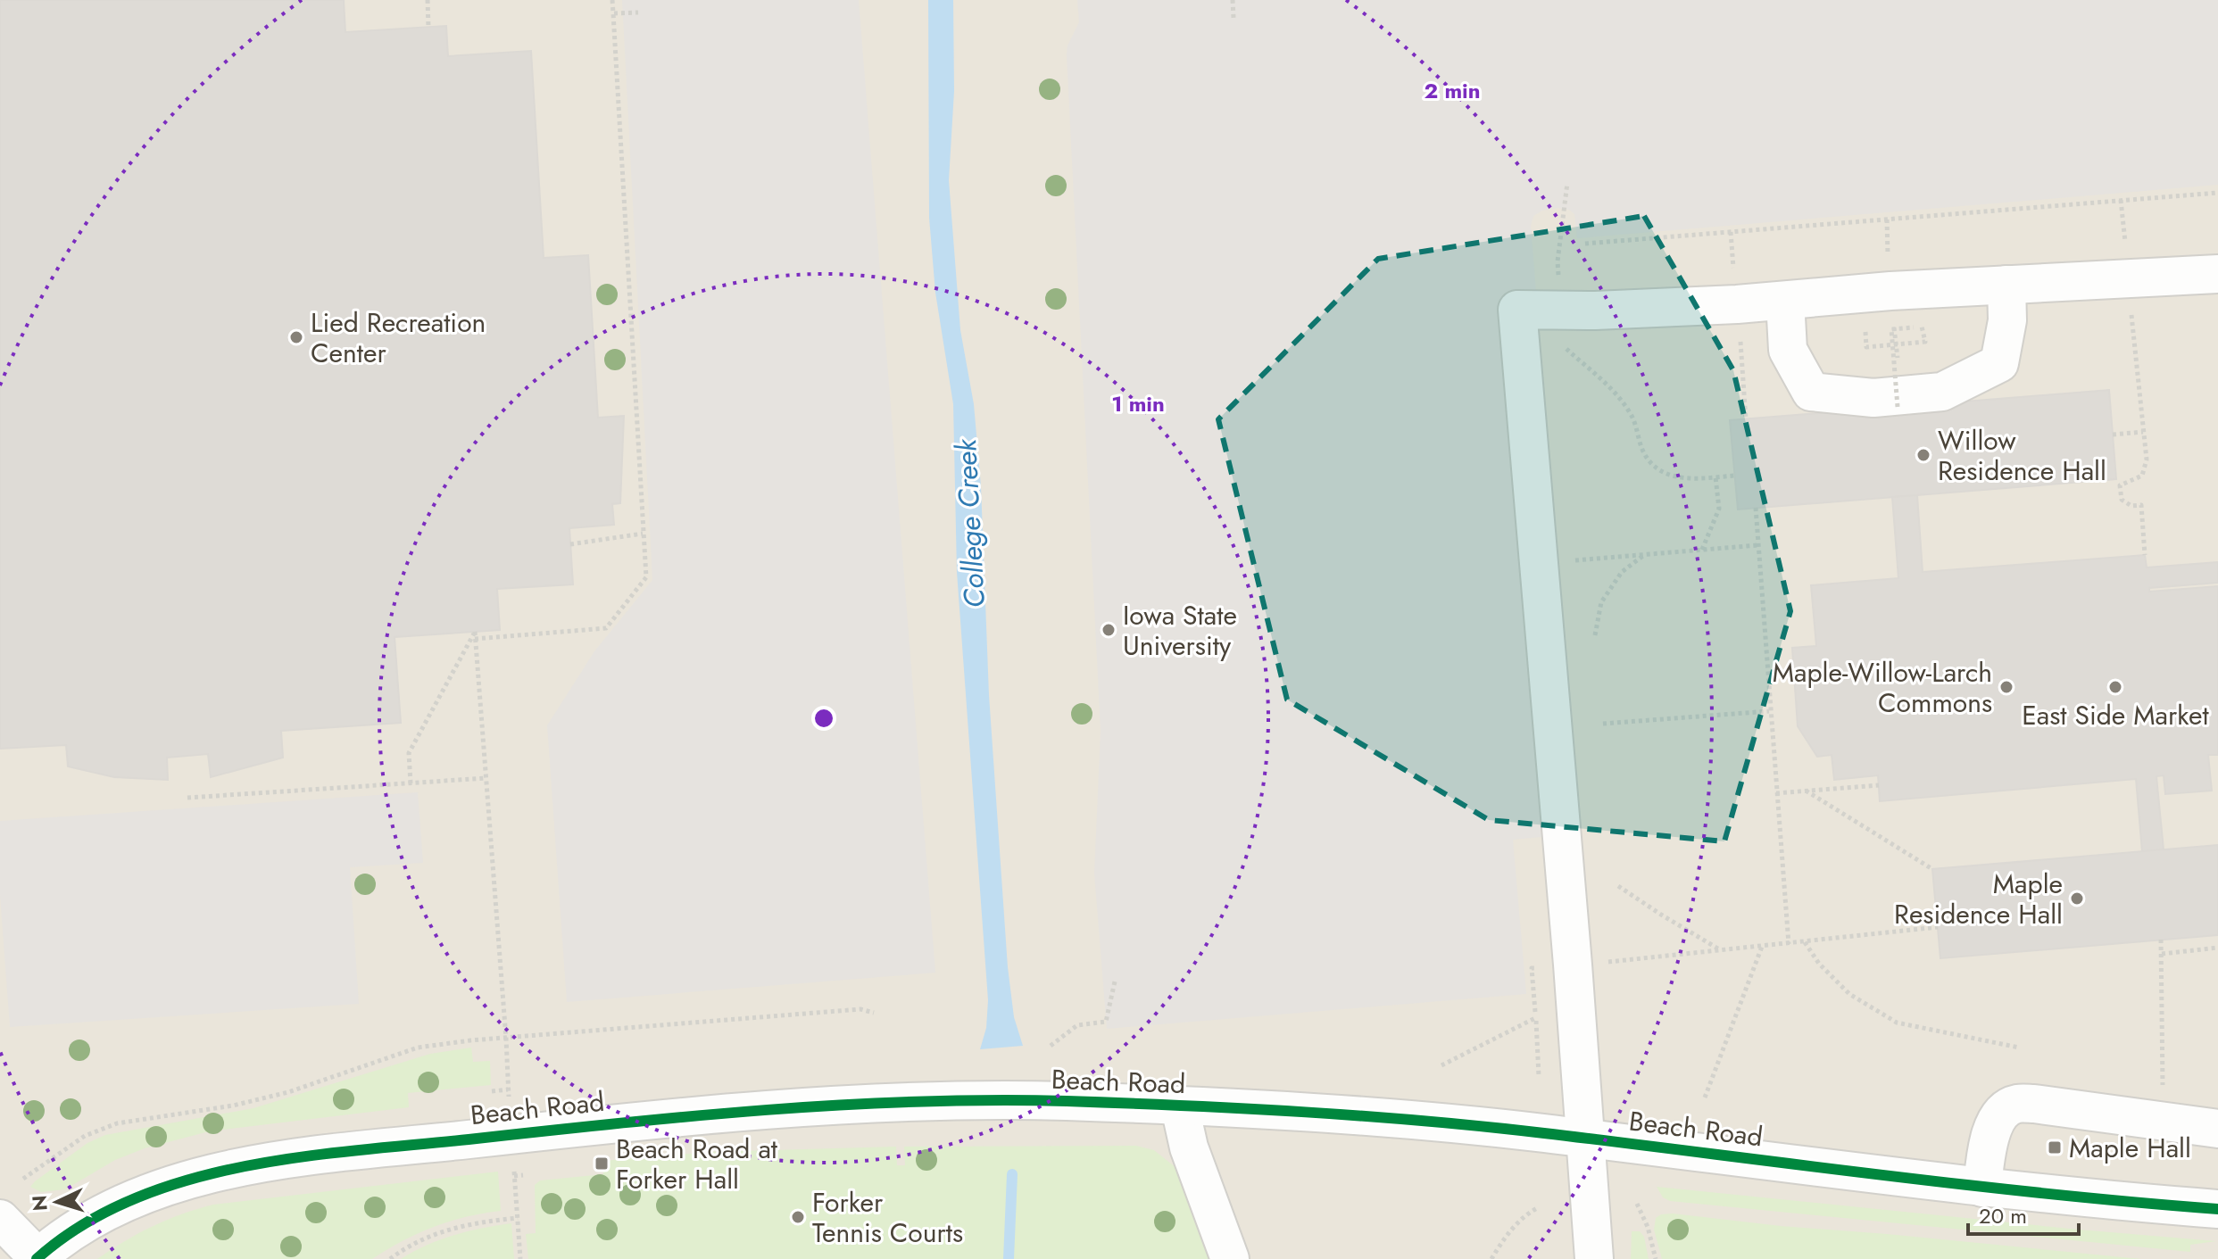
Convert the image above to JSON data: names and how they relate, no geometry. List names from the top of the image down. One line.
{"streets":{"street":["Beach Road"]},"water":["College Creek"],"places":{"other":["Lied Recreation Center","Willow Residence Hall","Iowa State University","Maple-Willow-Larch Commons","East Side Market","Maple Residence Hall","Forker Tennis Courts"],"transit":["Maple Hall","Beach Road at Forker Hall"]},"scale_bar":"20 m","north":"left","rings":["2 min","1 min"]}
